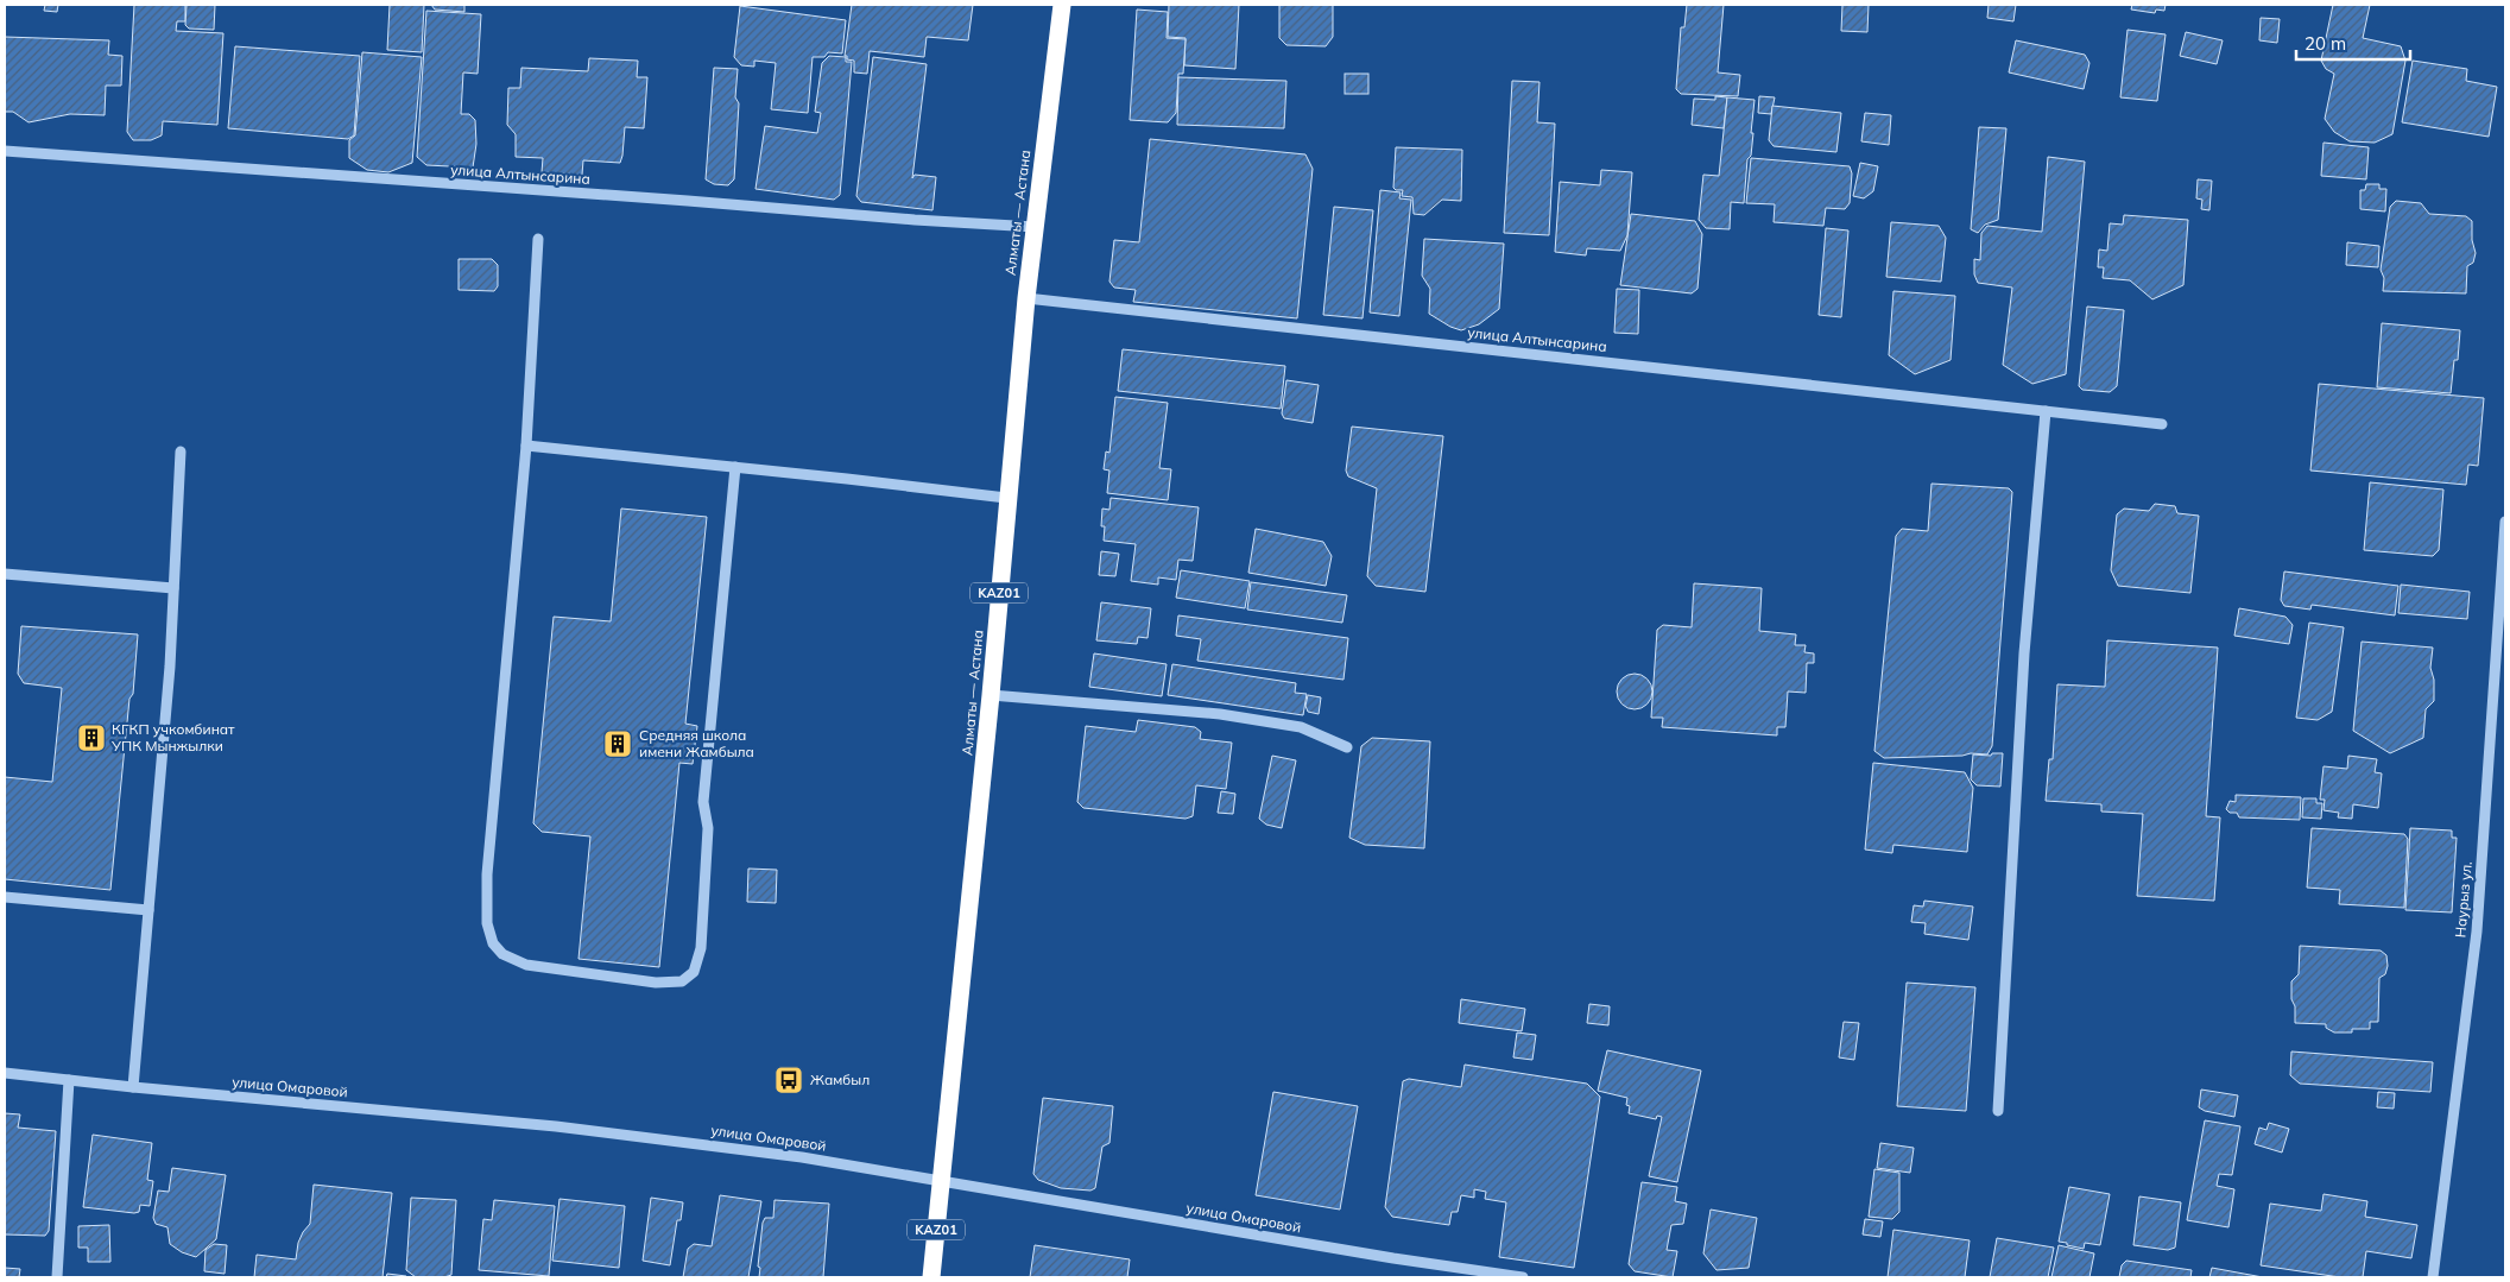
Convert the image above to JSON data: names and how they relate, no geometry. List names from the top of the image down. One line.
{"streets":{"highway":["Алматы — Астана","KАZ01"],"street":["улица Алтынсарина","Наурыз ул.","улица Омаровой"]},"crossings":[["улица Алтынсарина","Алматы — Астана"],["Алматы — Астана","улица Омаровой"]],"places":{"building":["КГКП учкомбинат УПК Мынжылки","Средняя школа имени Жамбыла"],"bus stop":["Жамбыл"]},"scale_bar":"20 m"}
